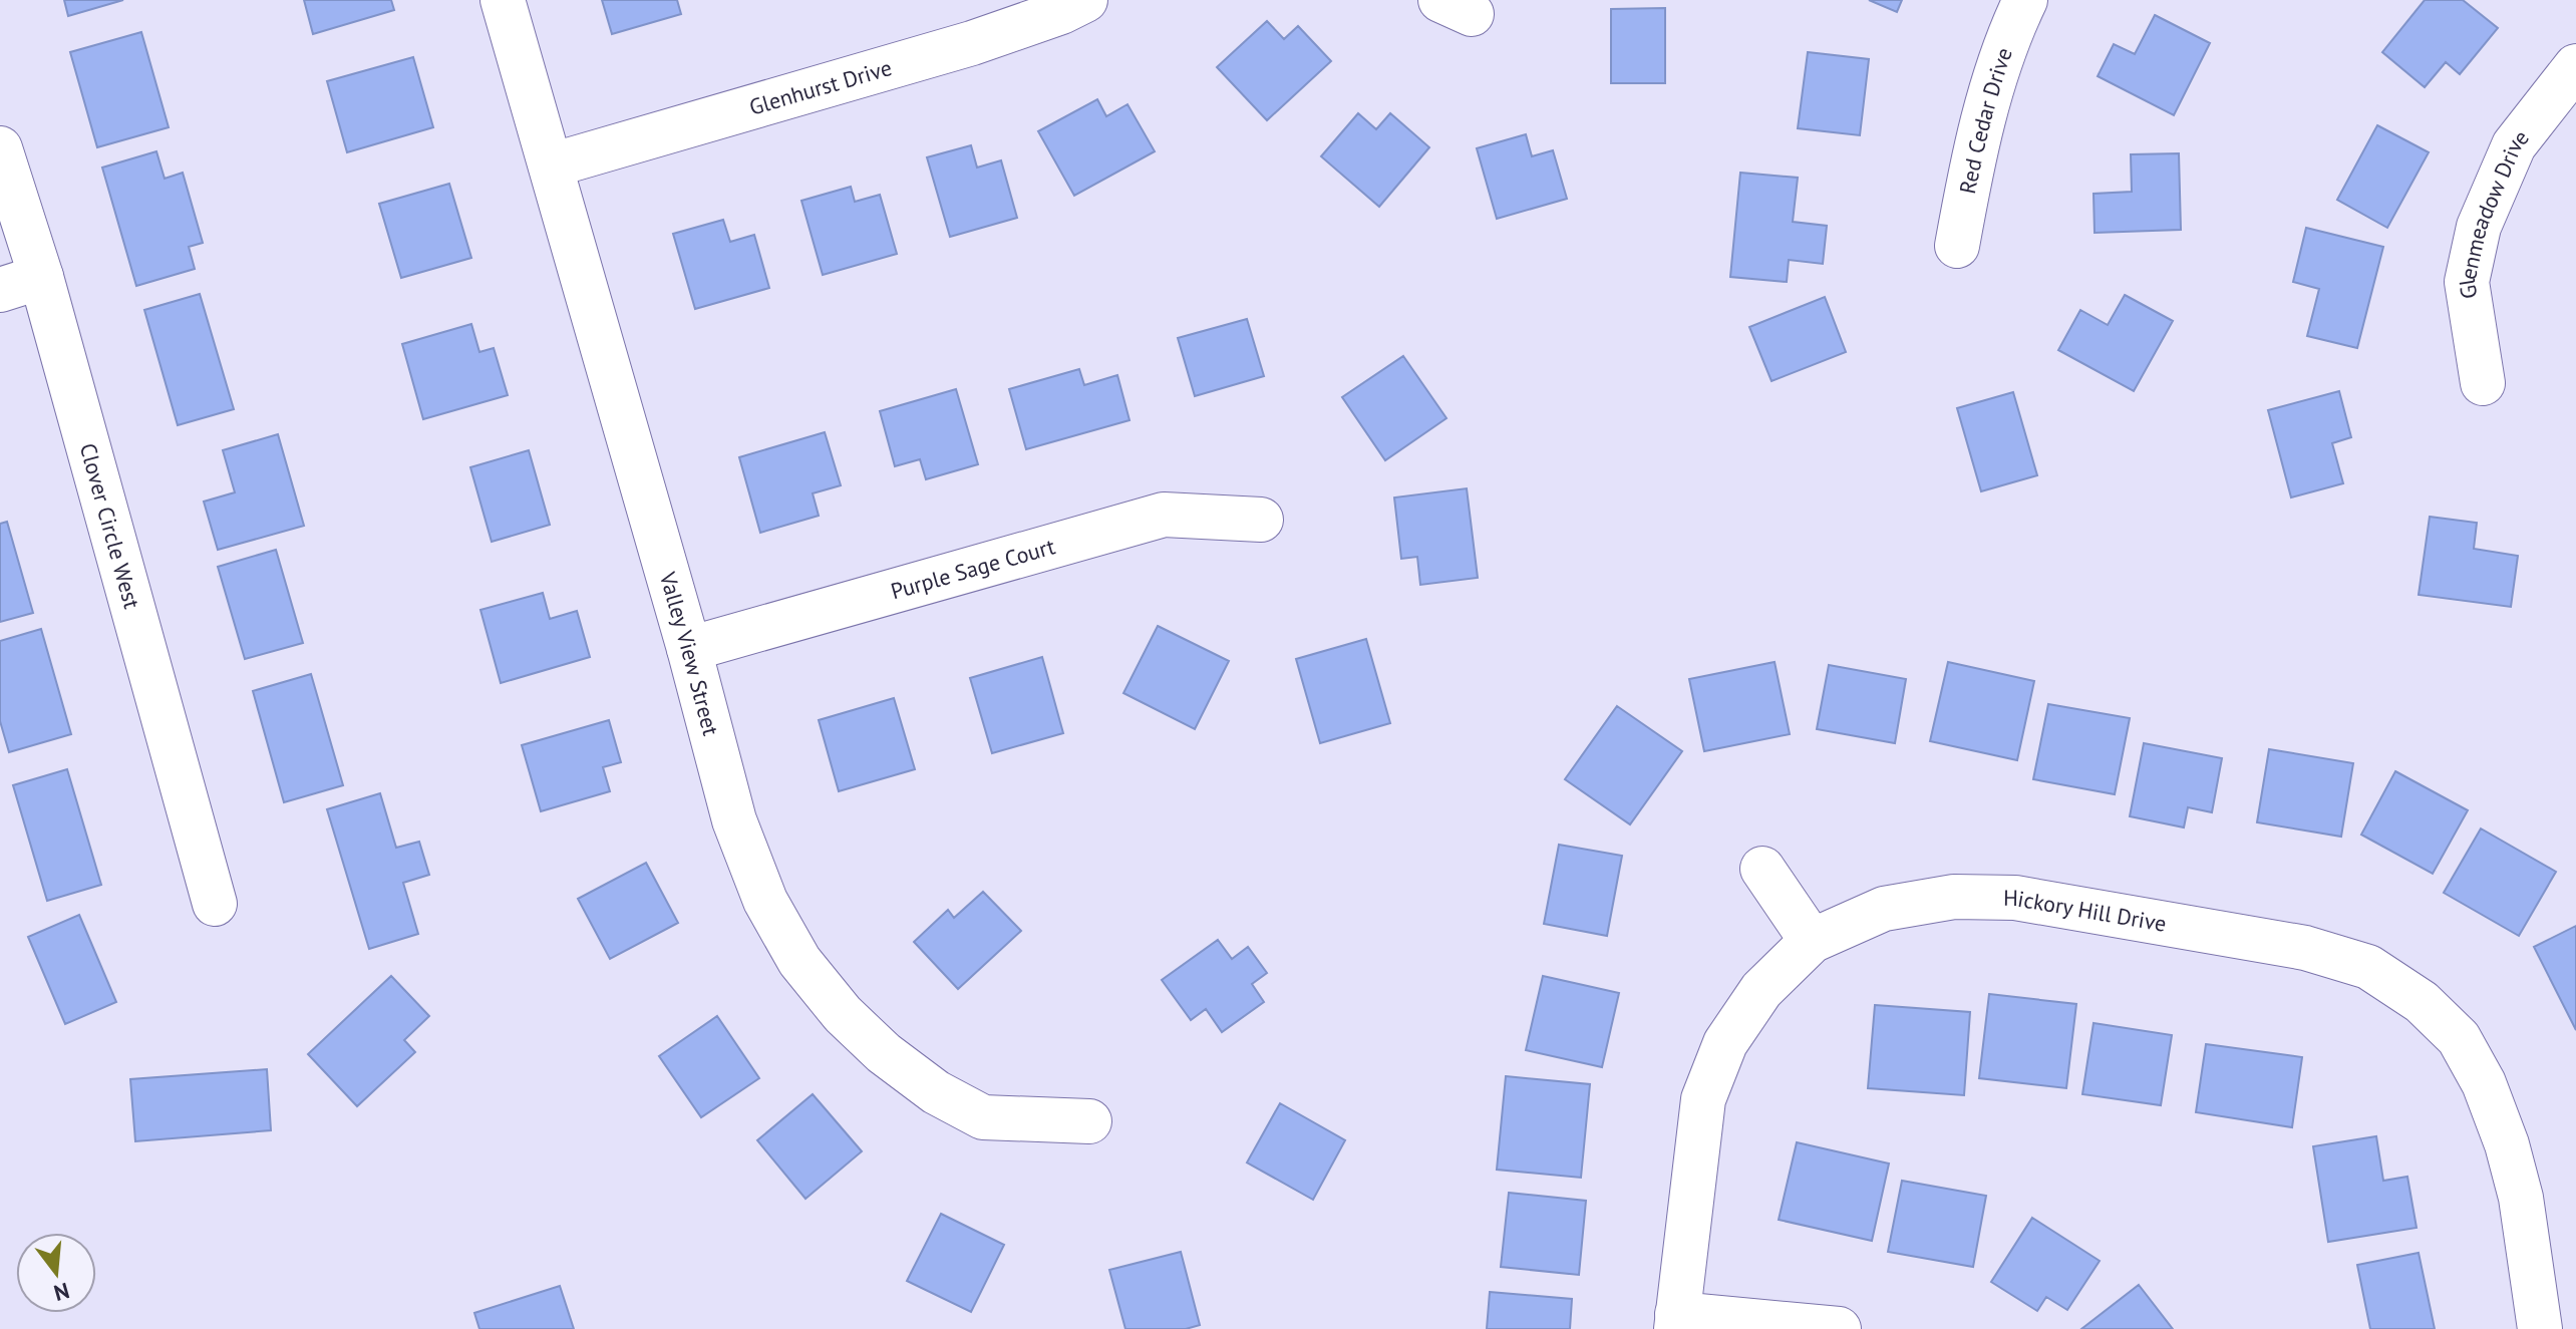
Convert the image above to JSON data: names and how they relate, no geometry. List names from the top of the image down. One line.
{"streets":{"street":["Glenhurst Drive","Red Cedar Drive","Glenmeadow Drive","Clover Circle West","Purple Sage Court","Valley View Street","Hickory Hill Drive"]},"crossings":[["Glenhurst Drive","Valley View Street"],["Purple Sage Court","Valley View Street"]],"north":"bottom"}
